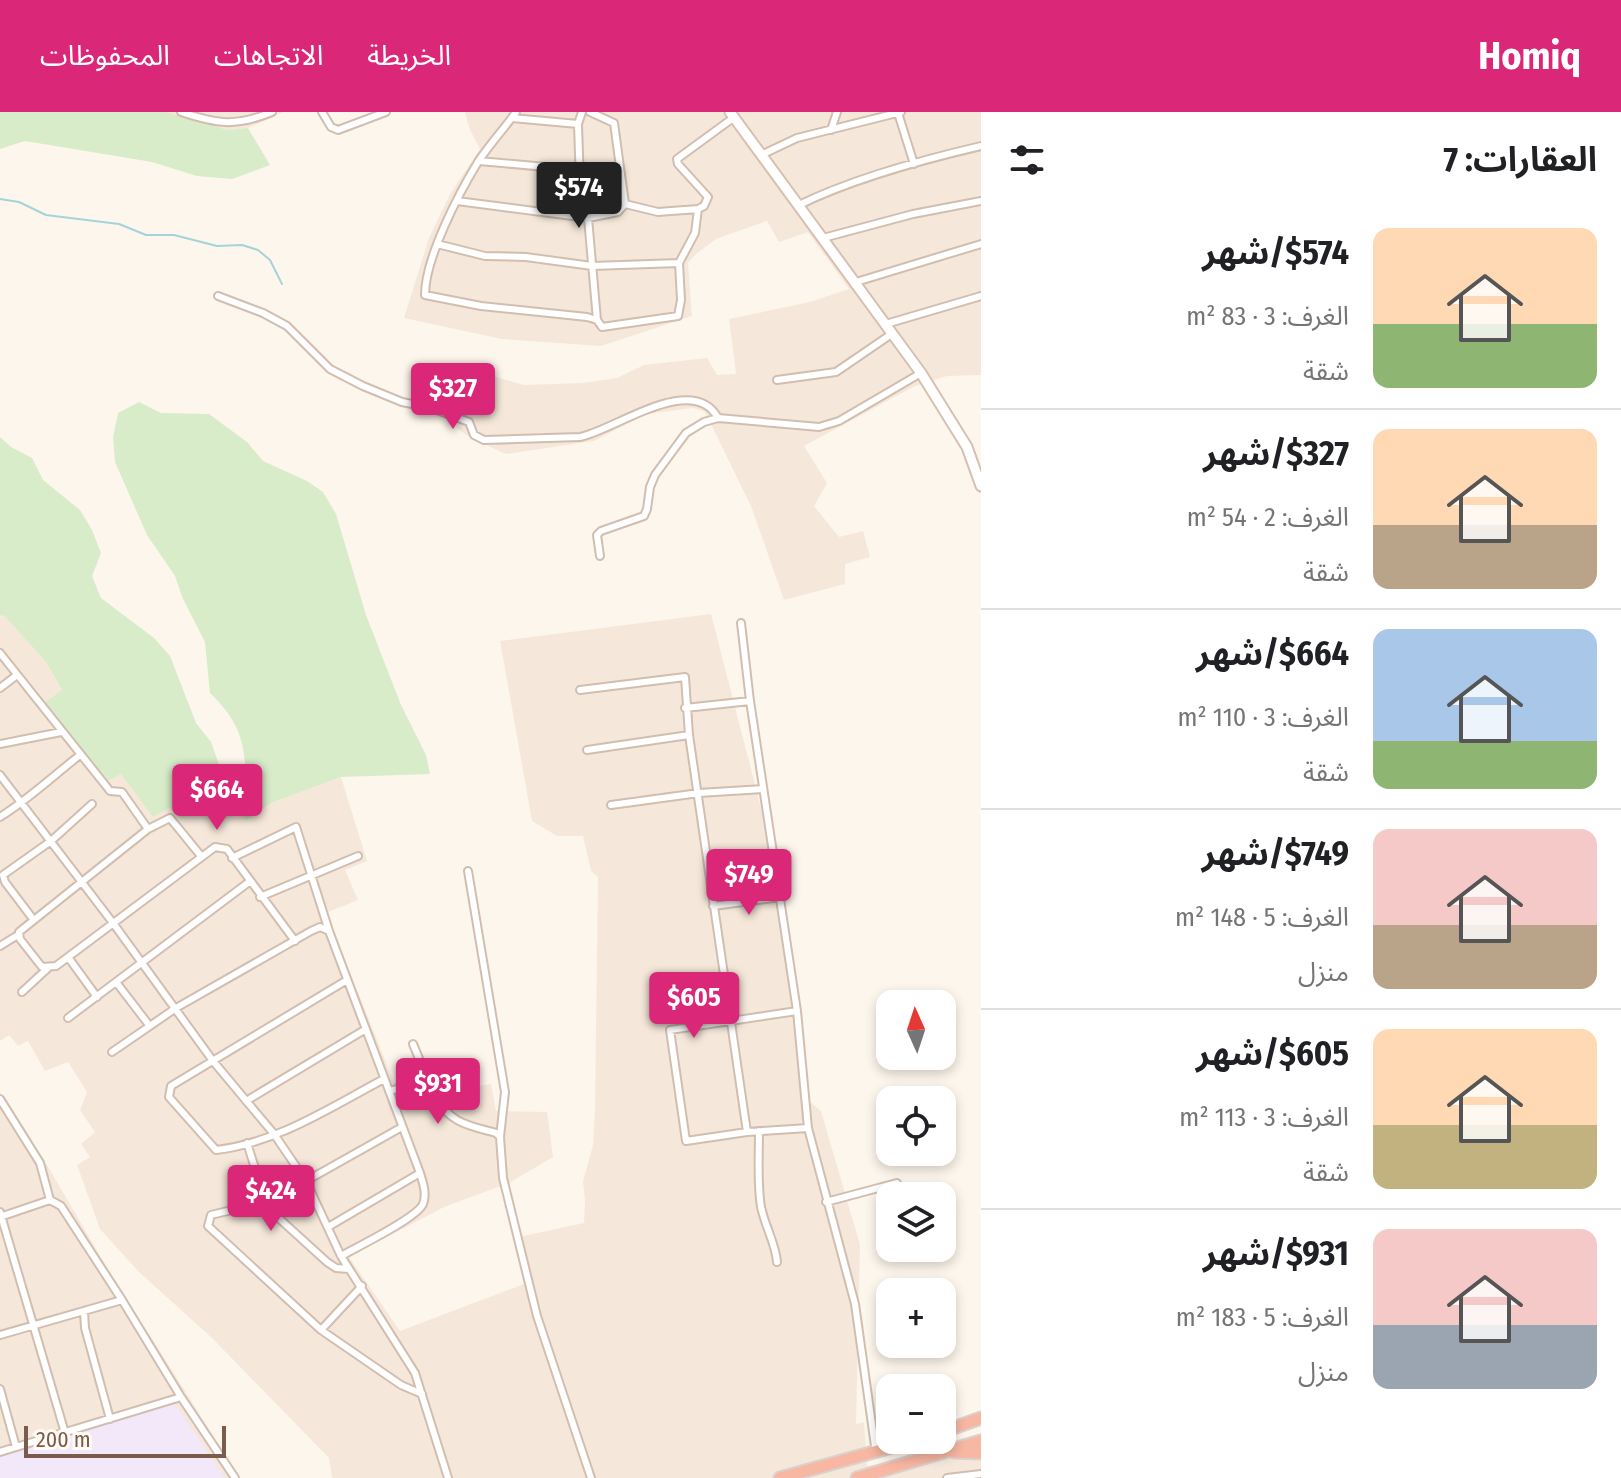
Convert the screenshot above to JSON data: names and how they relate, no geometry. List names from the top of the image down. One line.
{"scale_bar":"200 m","north":"top","page":{"header":"Homiq","nav":["الخريطة","الاتجاهات","المحفوظات"],"heading":"العقارات: 7","price":["$574","$327","$664","$749","$605","$931","$424"],"list":[{"name":"$574/شهر","note":"الغرف: 3 · 83 m² · شقة"},{"name":"$327/شهر","note":"الغرف: 2 · 54 m² · شقة"},{"name":"$664/شهر","note":"الغرف: 3 · 110 m² · شقة"},{"name":"$749/شهر","note":"الغرف: 5 · 148 m² · منزل"},{"name":"$605/شهر","note":"الغرف: 3 · 113 m² · شقة"},{"name":"$931/شهر","note":"الغرف: 5 · 183 m² · منزل"}],"map_buttons":["+","−"],"scale":"200 m"}}
